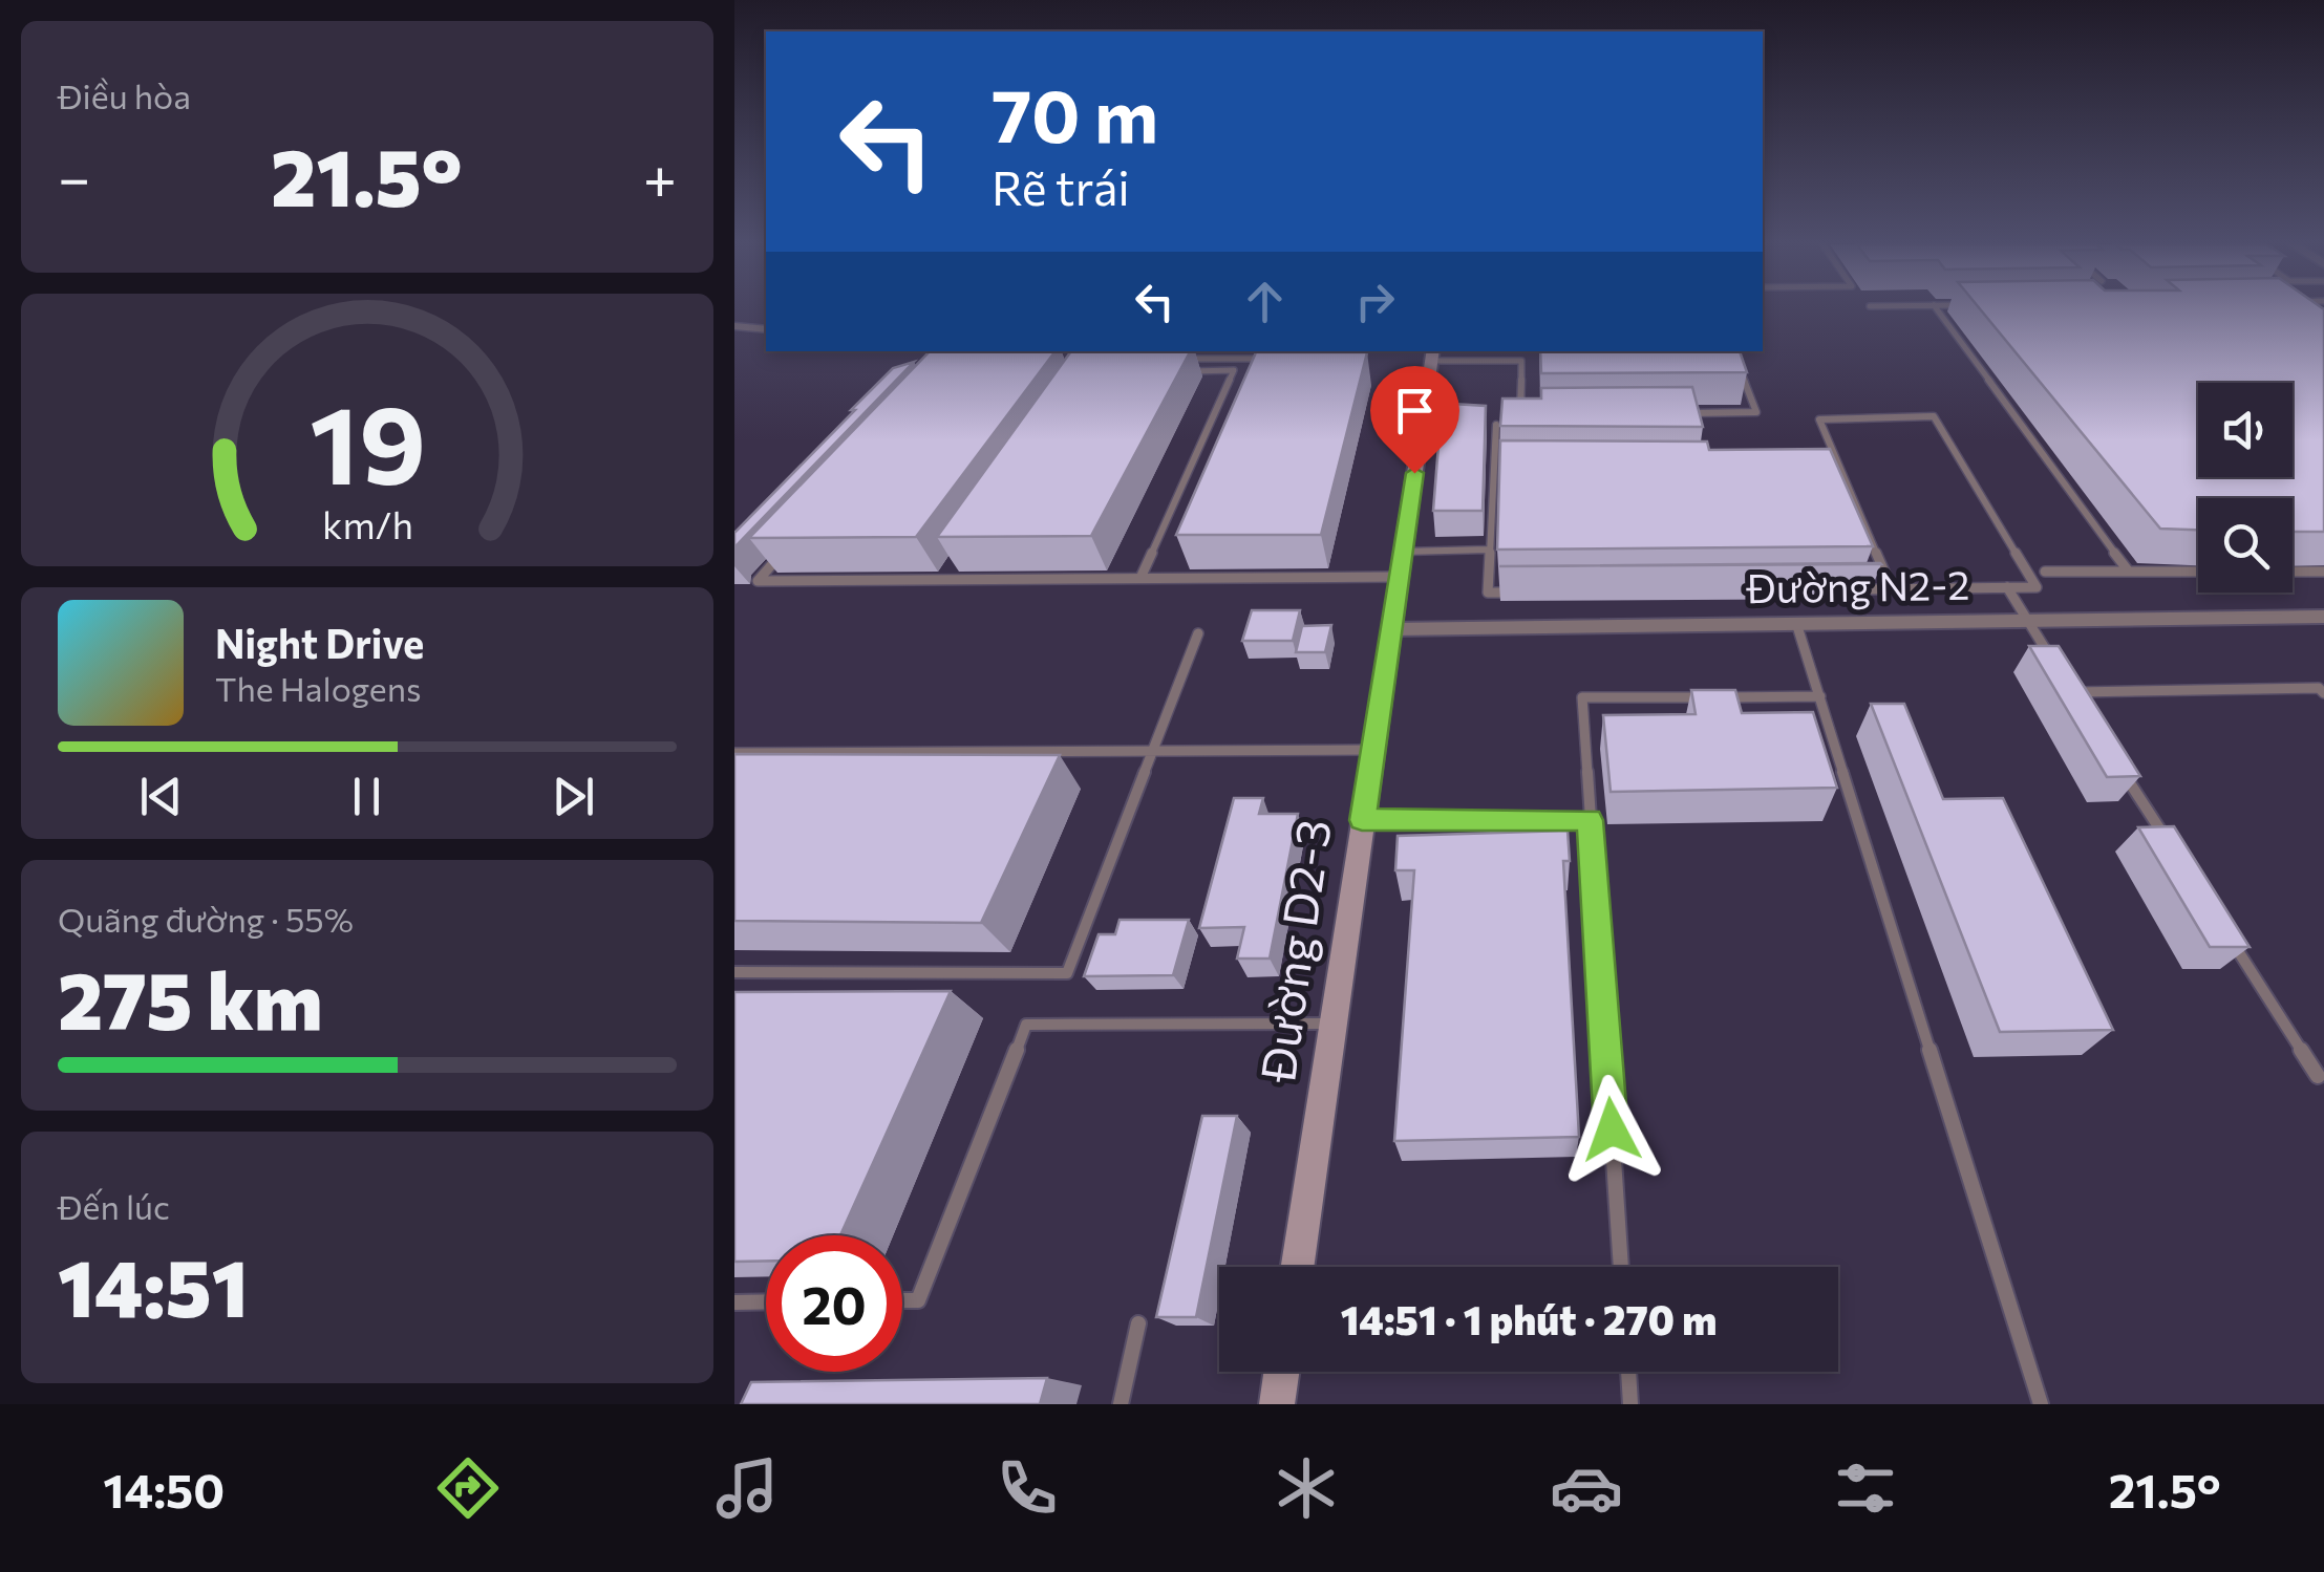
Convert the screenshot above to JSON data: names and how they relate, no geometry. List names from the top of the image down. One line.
{"streets":{"main road":["Đường D2-3"],"street":["Đường N2-2"]},"crossings":[["Đường N2-2","Đường D2-3"]],"page":{"tile":["Điều hòa",["Quãng đường · 55%","275 km"],["Đến lúc","14:51"]],"turn":["70 m","Rẽ trái"],"heat":["−","21.5°","+"],"song":["Night Drive","The Halogens"],"limit":"20","trip":"14:51 · 1 phút · 270 m","tabs":["14:50","21.5°"],"gauge":["19","km/h"]}}
